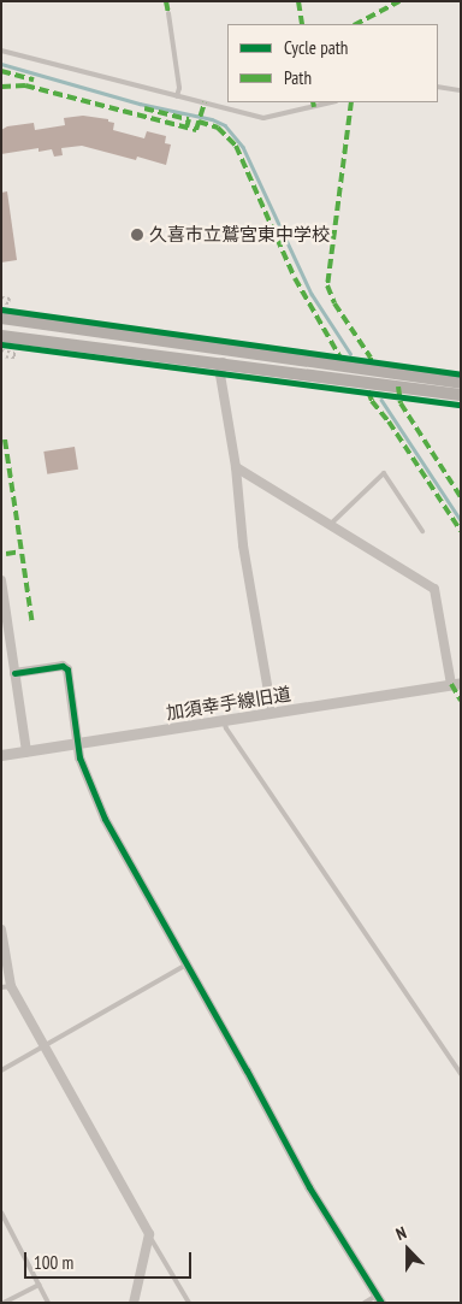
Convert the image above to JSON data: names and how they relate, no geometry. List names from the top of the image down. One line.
{"streets":{"street":["加須幸手線旧道"]},"places":["久喜市立鷲宮東中学校"],"legend":["Cycle path","Path"],"scale_bar":"100 m","north":"top"}
